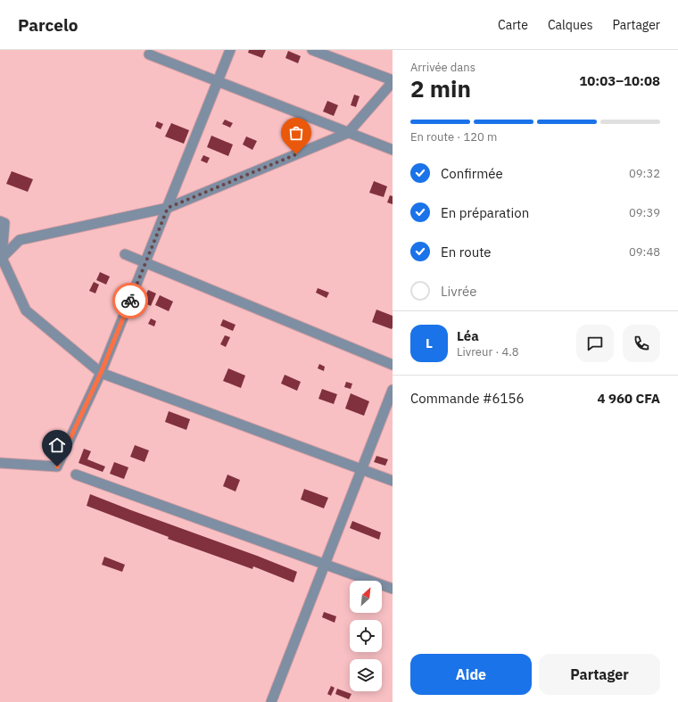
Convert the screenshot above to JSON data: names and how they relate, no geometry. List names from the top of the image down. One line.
{"north":"top right","page":{"header":"Parcelo","nav":["Carte","Calques","Partager"],"heading":["2 min","Arrivée dans","10:03–10:08"],"panel":["Léa","Livreur · 4.8","Commande #6156","4 960 CFA"],"bar":"En route · 120 m","list":[["Confirmée","09:32"],["En préparation","09:39"],["En route","09:48"],"Livrée"],"round":"L","buttons":["Aide","Partager"]}}
